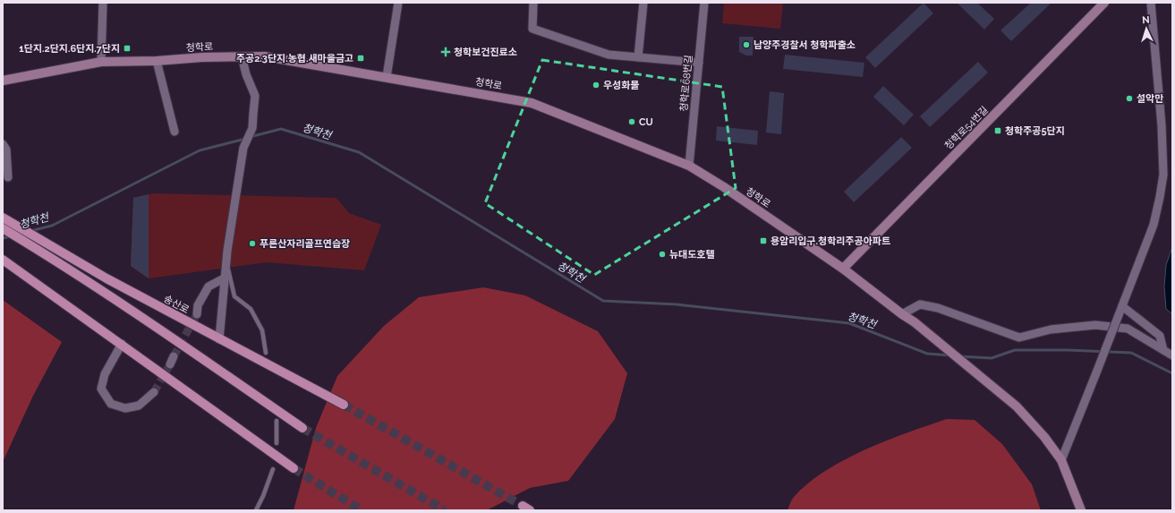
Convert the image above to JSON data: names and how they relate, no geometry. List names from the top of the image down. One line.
{"streets":{"main road":["송산로"],"street":["청학로","청학로68번길","청학로54번길"]},"crossings":[["청학로","청학로68번길"],["청학로","청학로54번길"]],"water":["청학천"],"places":{"other":["남양주경찰서 청학파출소","우성화물","설악만","CU","푸른산자리골프연습장","뉴대도호텔"],"transit":["1단지.2단지.6단지.7단지","주공2.3단지.농협.새마을금고","청학주공5단지","용암리입구.청학리주공아파트"],"health":["청학보건진료소"]},"north":"top"}
